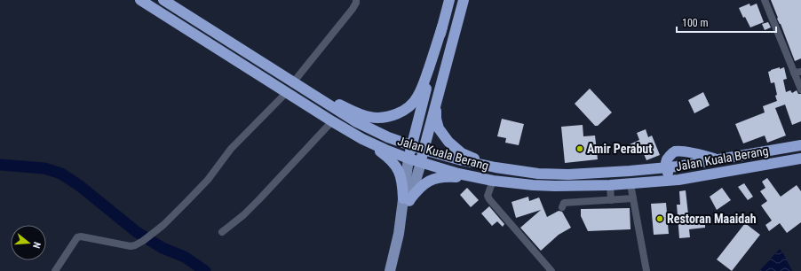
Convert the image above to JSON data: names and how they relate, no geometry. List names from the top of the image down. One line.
{"streets":{"highway":["Jalan Kuala Berang"]},"places":["Amir Perabut","Restoran Maaidah"],"scale_bar":"100 m","north":"right"}
